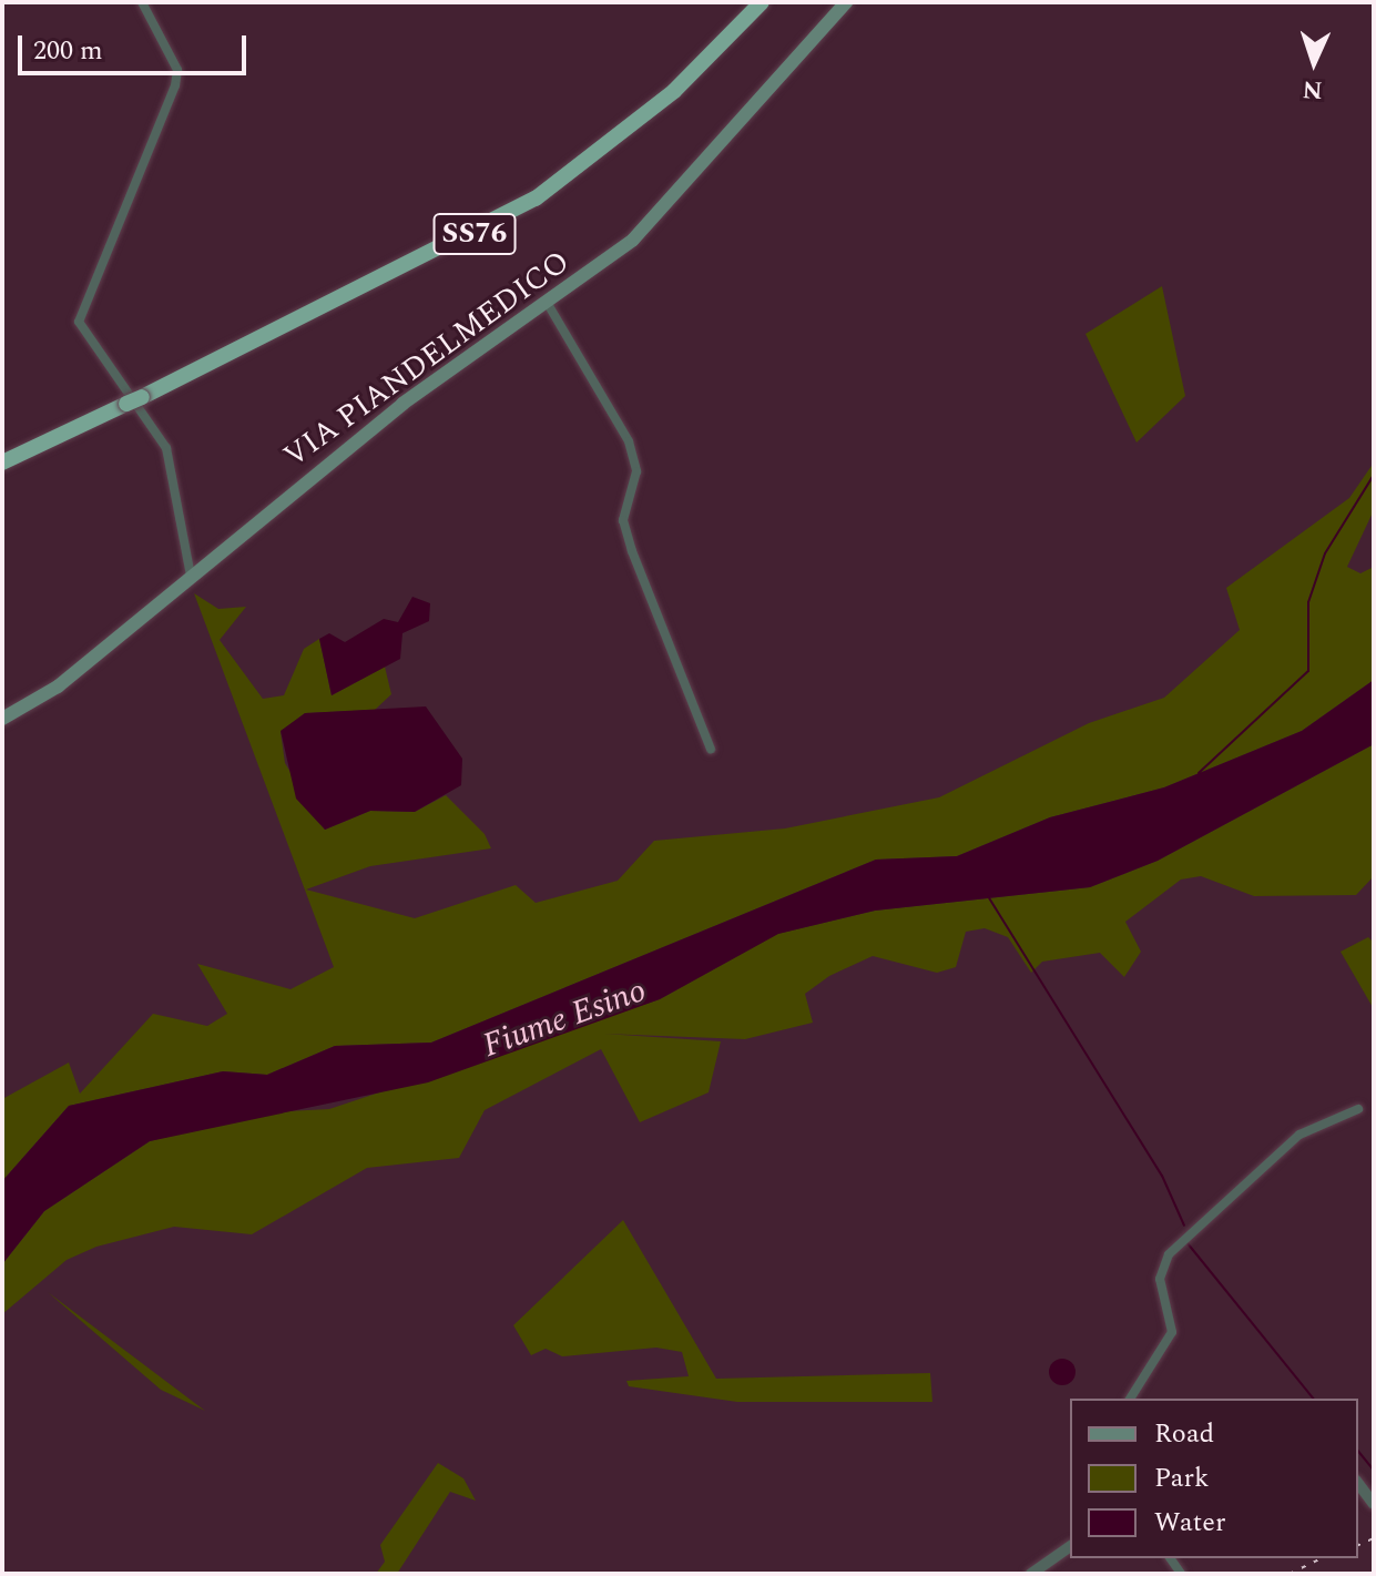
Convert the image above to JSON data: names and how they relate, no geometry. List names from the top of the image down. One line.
{"streets":{"highway":["SS76"],"main road":["VIA PIANDELMEDICO"]},"water":["Fiume Esino"],"legend":["Road","Park","Water"],"scale_bar":"200 m","north":"bottom"}
